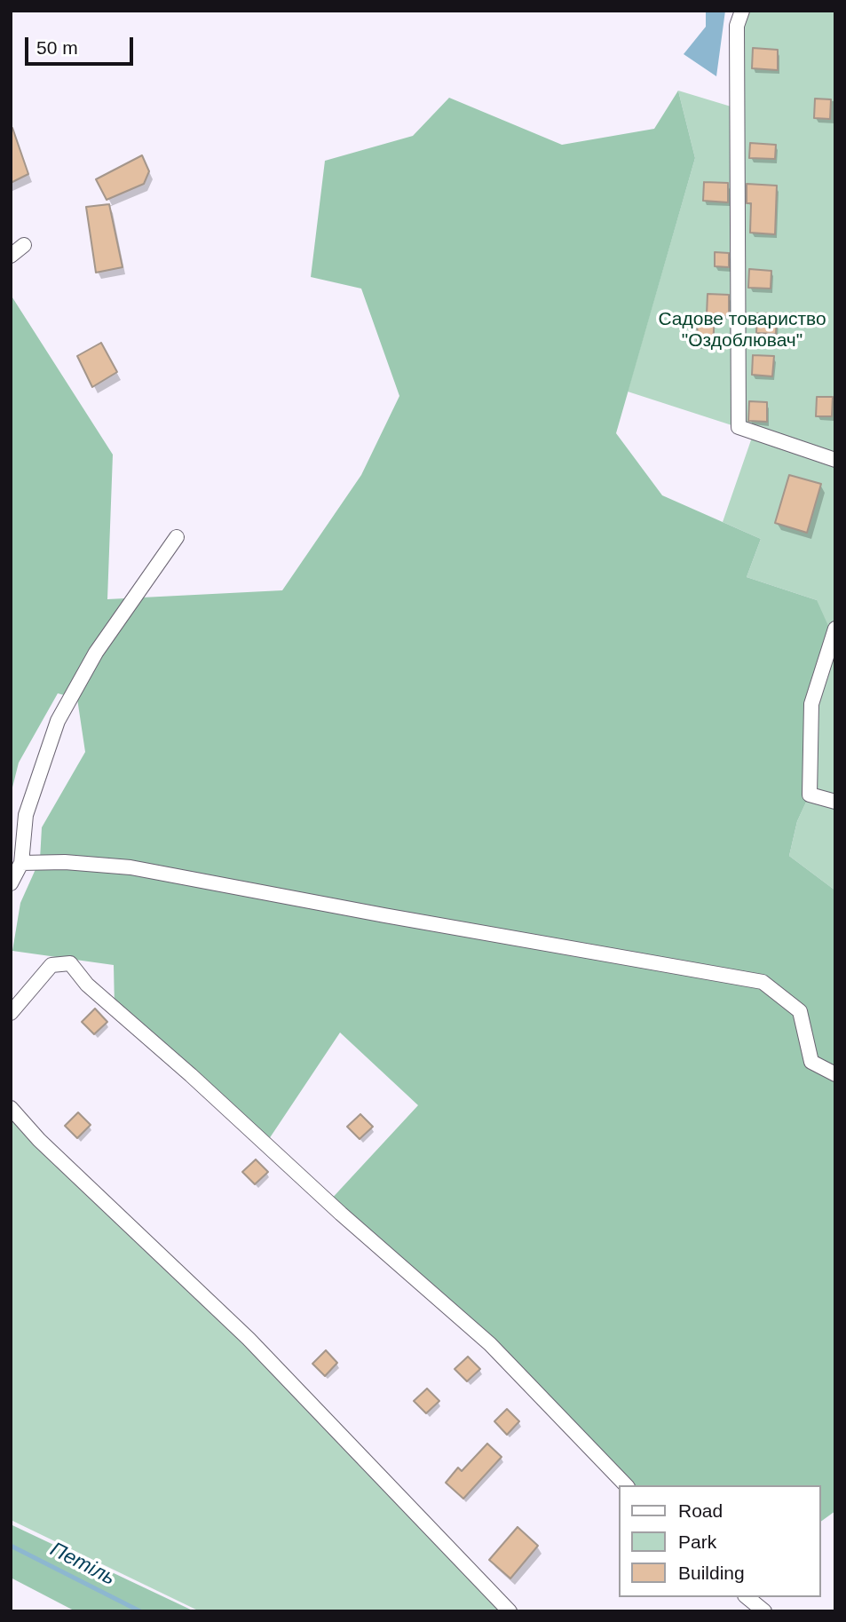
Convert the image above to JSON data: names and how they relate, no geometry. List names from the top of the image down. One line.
{"water":["Петіль"],"parks":["Садове товариство \"Оздоблювач\""],"legend":["Road","Park","Building"],"scale_bar":"50 m"}
